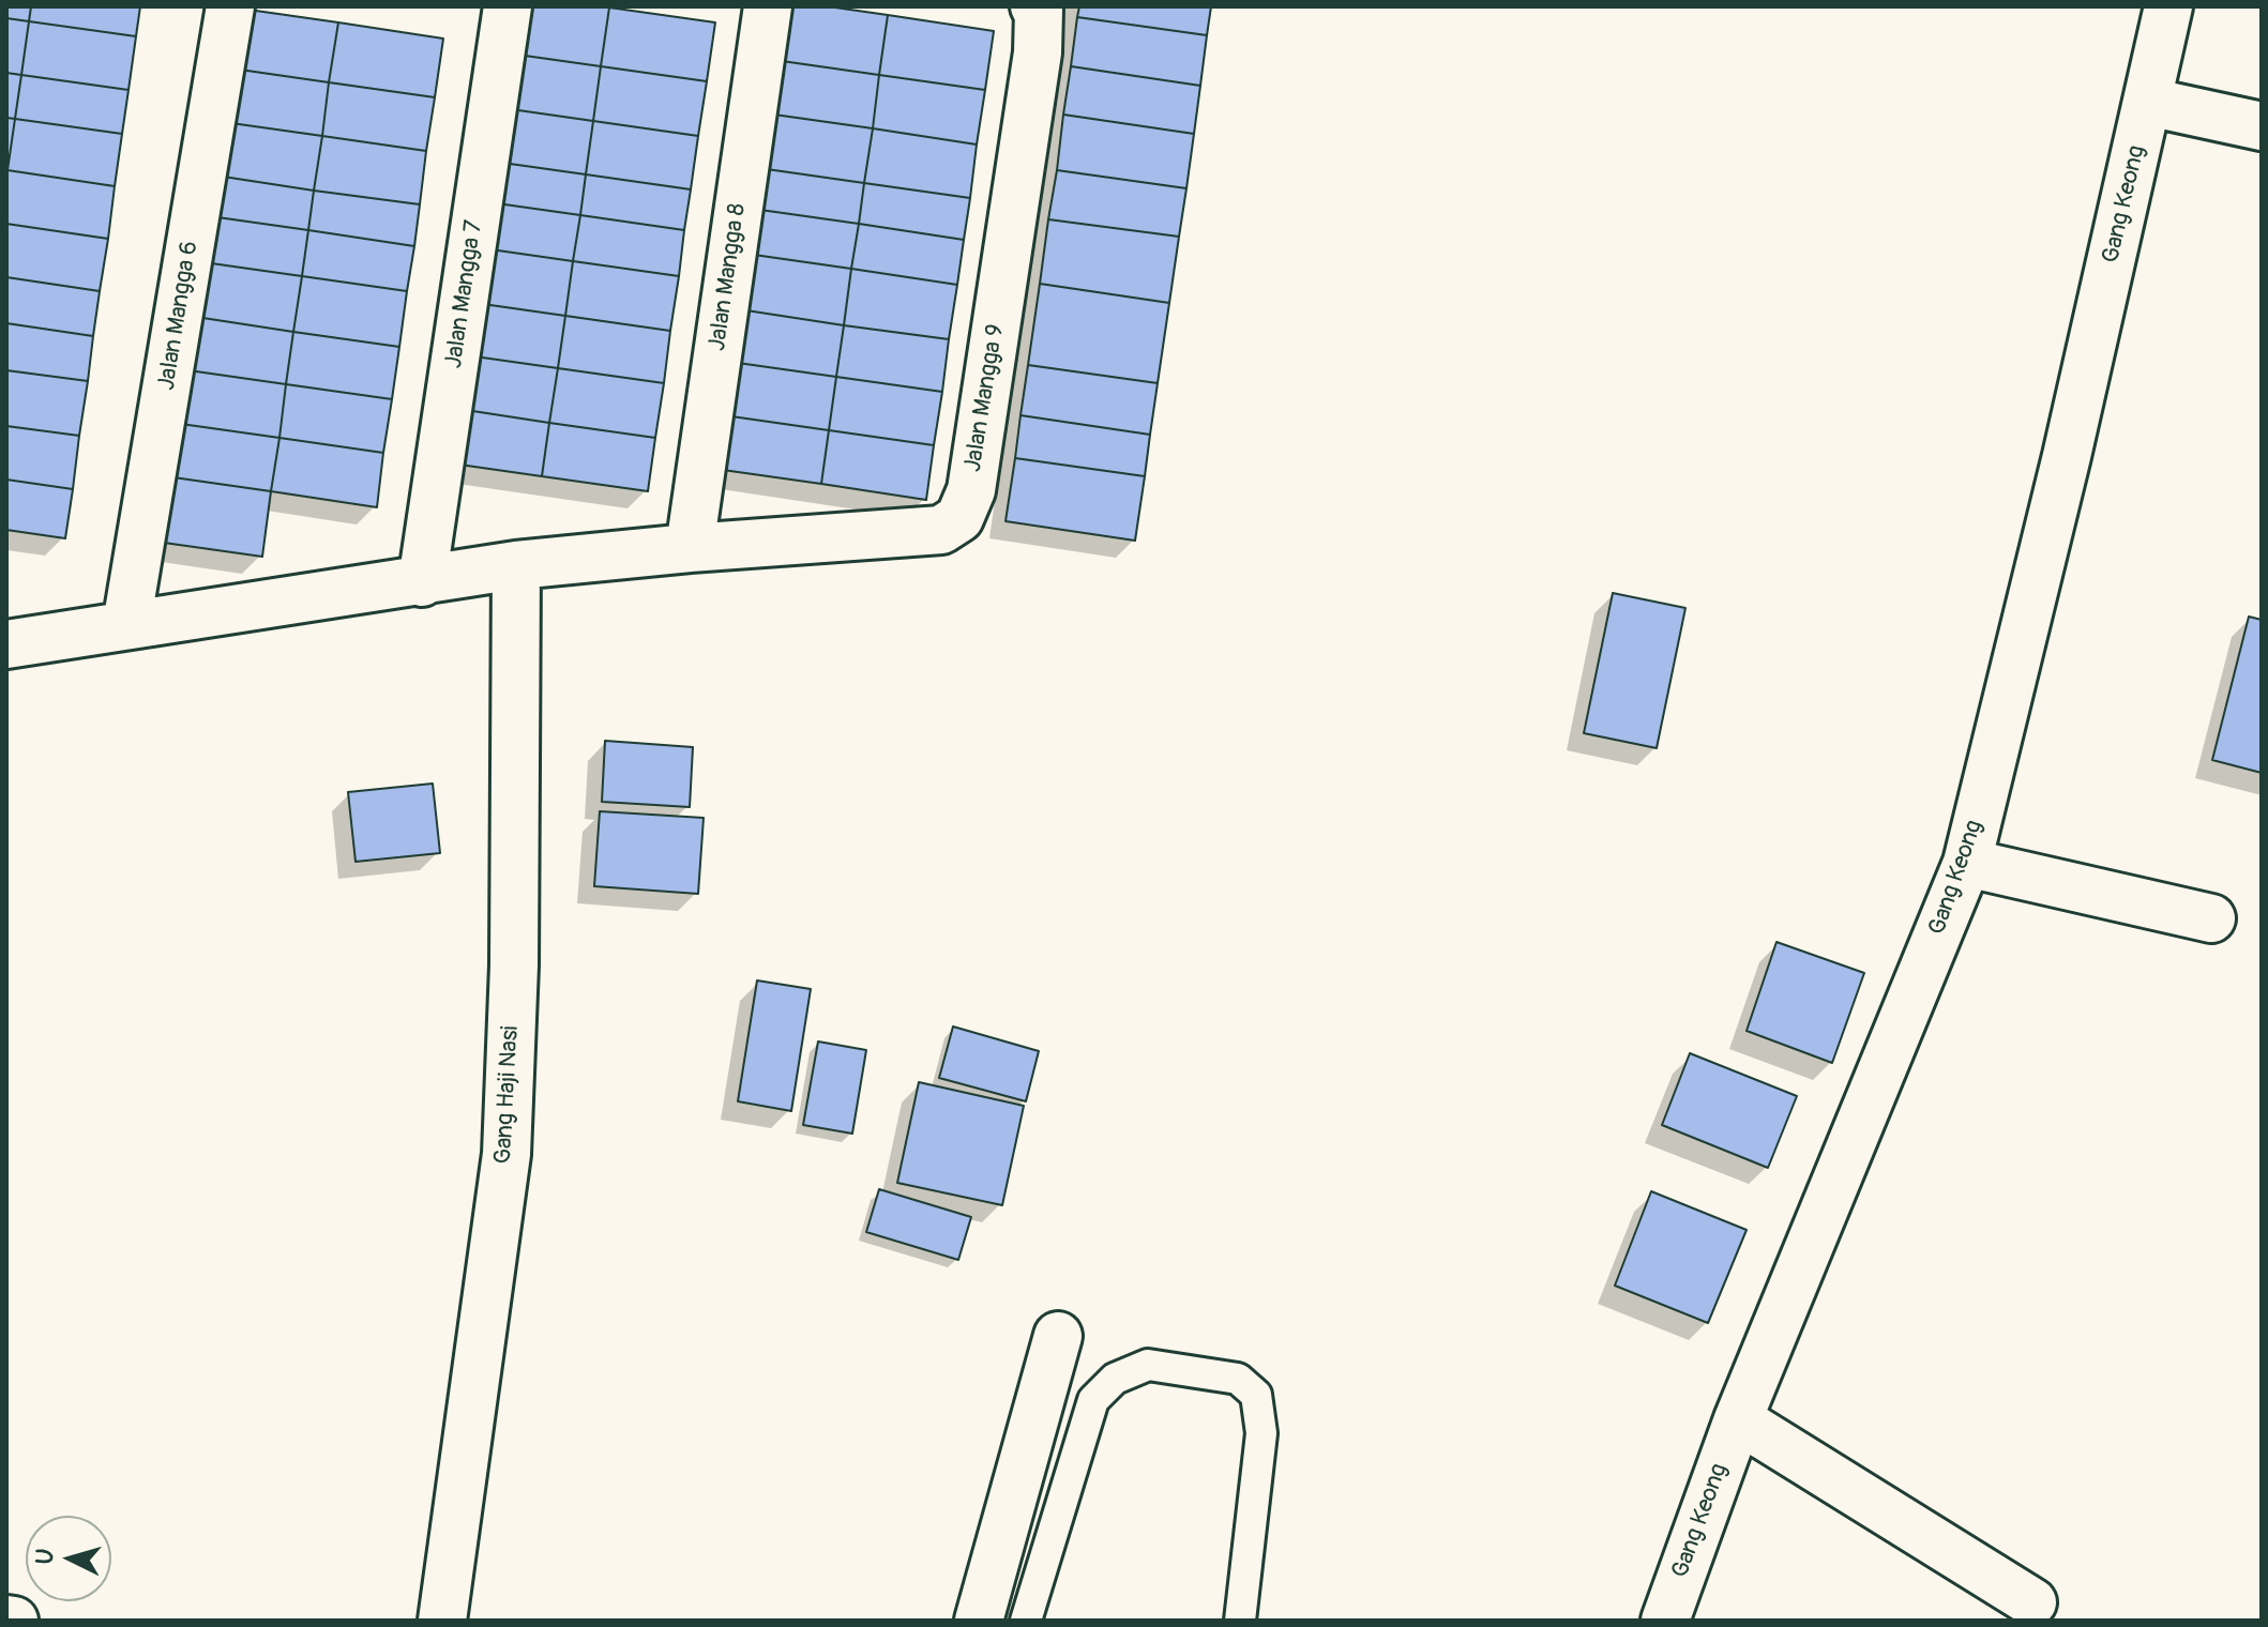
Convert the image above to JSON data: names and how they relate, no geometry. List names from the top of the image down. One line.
{"streets":{"street":["Gang Keong","Jalan Mangga 8","Jalan Mangga 7","Jalan Mangga 6","Jalan Mangga 9","Gang Haji Nasi"]},"crossings":[["Jalan Mangga 8","Jalan Mangga 9"],["Jalan Mangga 7","Jalan Mangga 9"],["Jalan Mangga 6","Jalan Mangga 9"],["Jalan Mangga 9","Gang Haji Nasi"]],"north":"left"}
